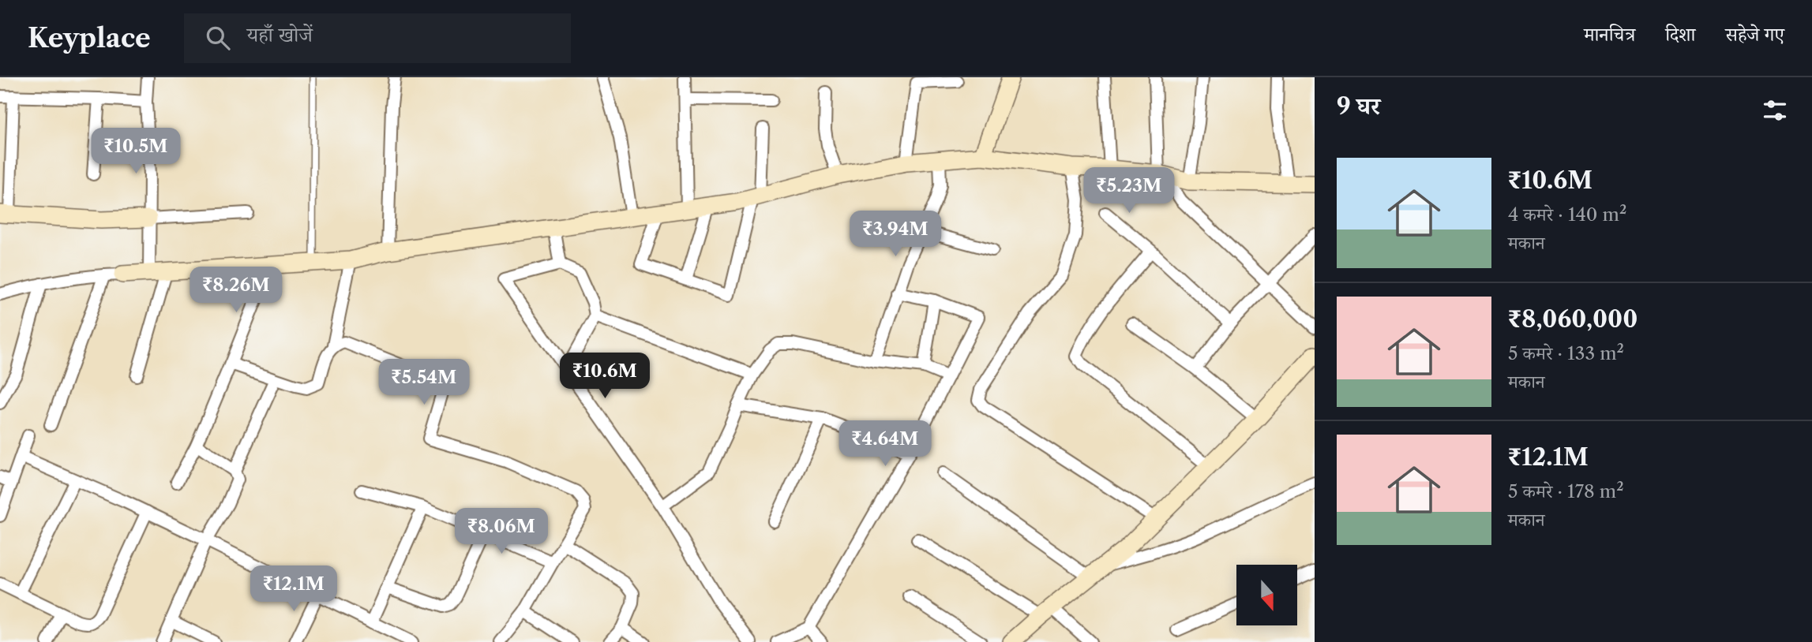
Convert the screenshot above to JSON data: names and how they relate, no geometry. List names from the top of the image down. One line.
{"north":"bottom","page":{"header":"Keyplace","search":"यहाँ खोजें","nav":["मानचित्र","दिशा","सहेजे गए"],"heading":"9 घर","price":["₹10.5M","₹5.23M","₹3.94M","₹8.26M","₹10.6M","₹5.54M","₹4.64M","₹8.06M","₹12.1M"],"list":[{"name":"₹10.6M","note":"4 कमरे · 140 m² · मकान"},{"name":"₹8,060,000","note":"5 कमरे · 133 m² · मकान"},{"name":"₹12.1M","note":"5 कमरे · 178 m² · मकान"}]}}
